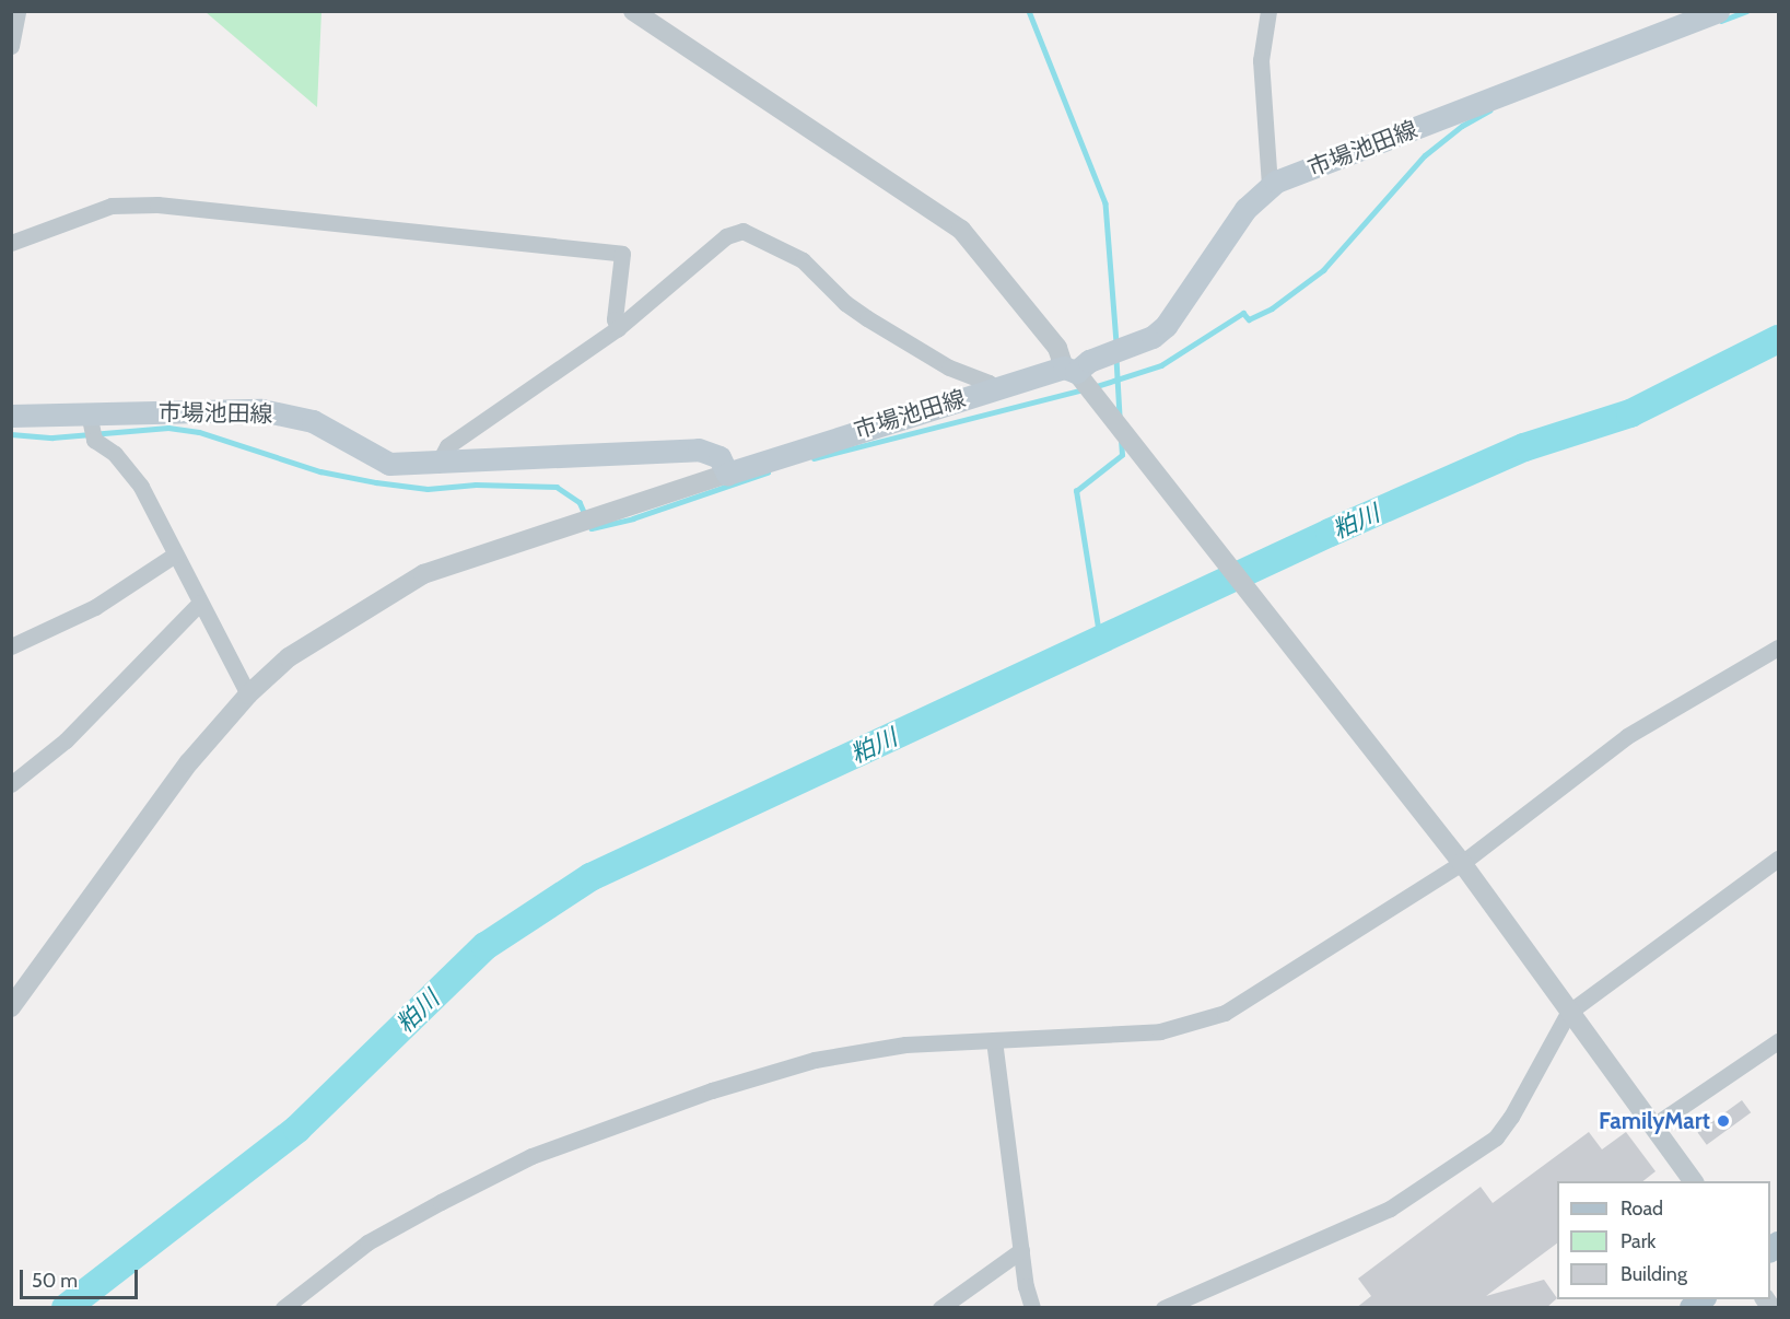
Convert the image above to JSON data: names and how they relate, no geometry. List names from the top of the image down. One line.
{"streets":{"main road":["市場池田線"]},"water":["粕川"],"places":["FamilyMart"],"legend":["Road","Park","Building"],"scale_bar":"50 m"}
